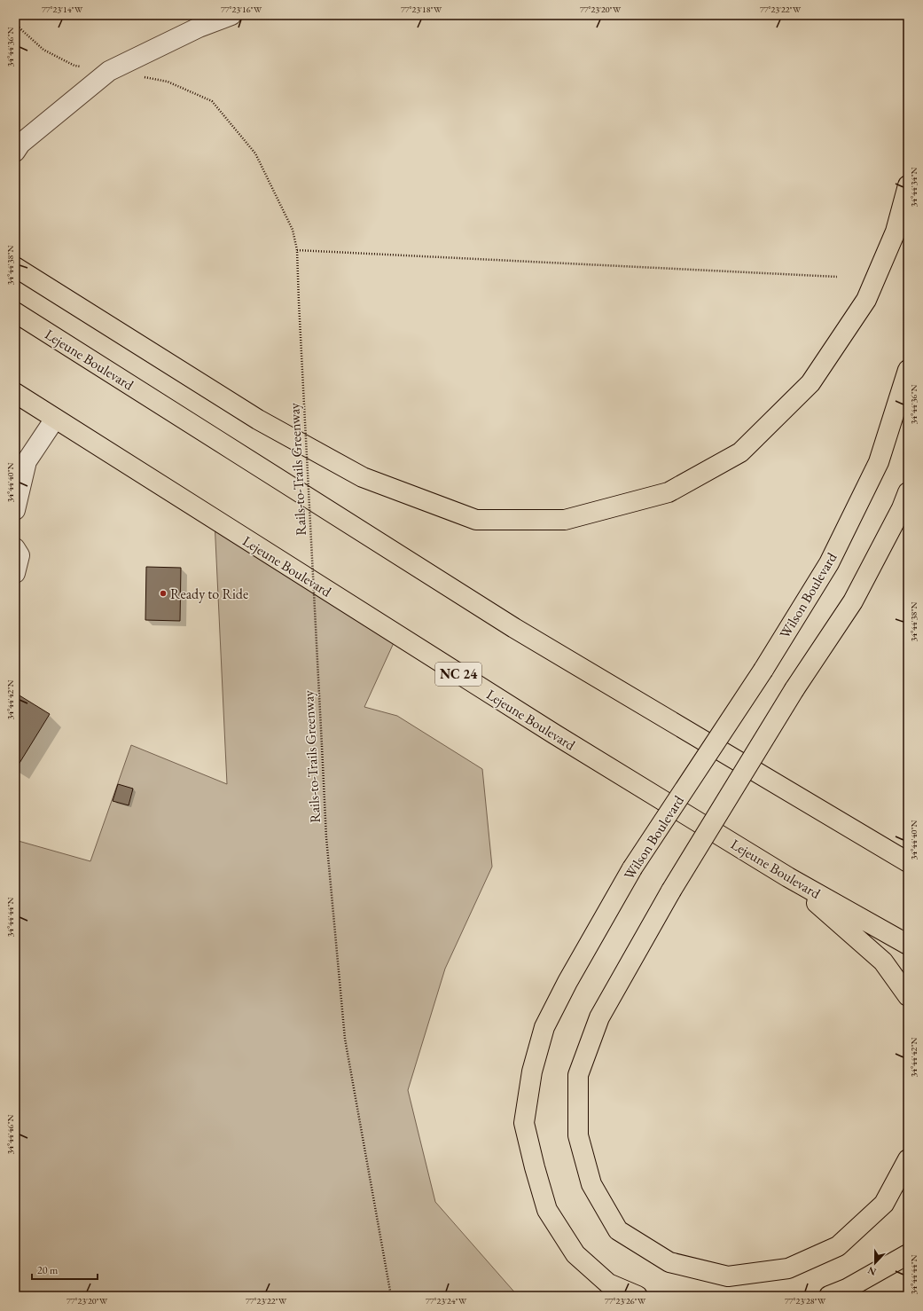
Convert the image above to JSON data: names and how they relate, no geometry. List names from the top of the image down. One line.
{"streets":{"main road":["Lejeune Boulevard","Wilson Boulevard","NC 24"],"path":["Rails-to-Trails Greenway"]},"places":["Ready to Ride"],"scale_bar":"20 m","north":"bottom","coordinates":["77°23'14\"W","77°23'16\"W","77°23'18\"W","77°23'20\"W","77°23'22\"W","34°44'36\"N","34°44'34\"N","34°44'38\"N","34°44'40\"N","34°44'42\"N","34°44'44\"N","34°44'46\"N","77°23'24\"W","77°23'26\"W","77°23'28\"W"]}
